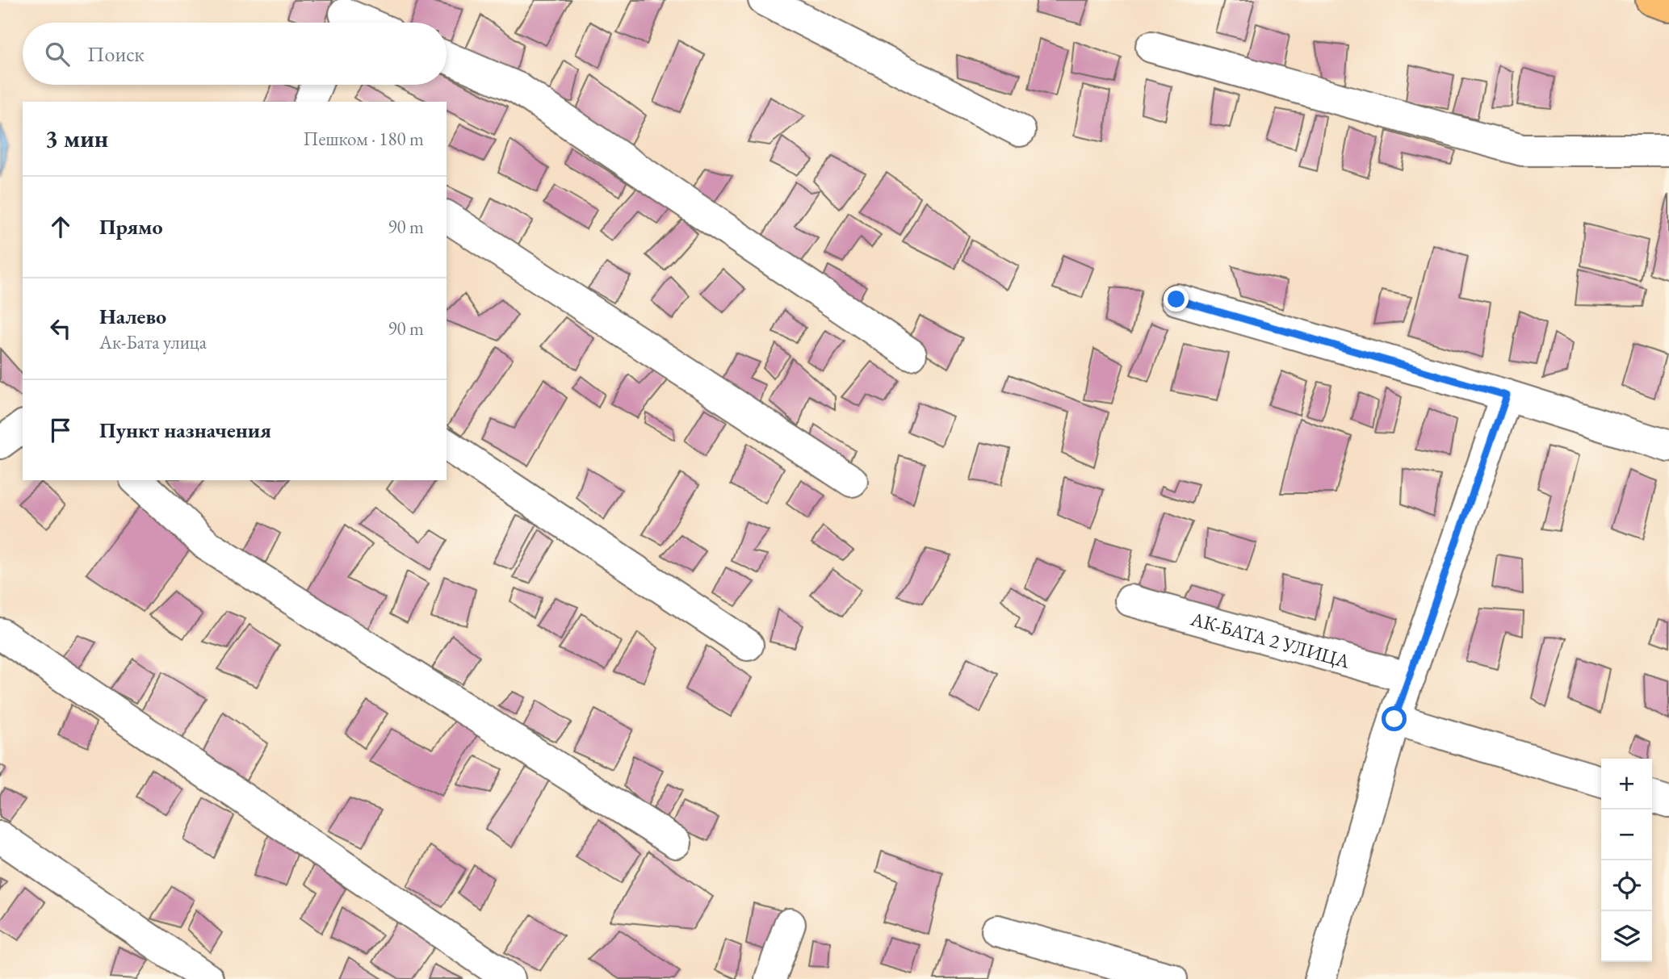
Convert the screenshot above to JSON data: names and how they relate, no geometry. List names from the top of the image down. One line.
{"streets":{"street":["АК-БАТА 2 УЛИЦА"]},"page":{"search":"Поиск","heading":["3 мин","Пешком · 180 m"],"list":[["Прямо","90 m"],["Налево","Ак-Бата улица","90 m"],"Пункт назначения"],"map_buttons":["+","−"]}}
